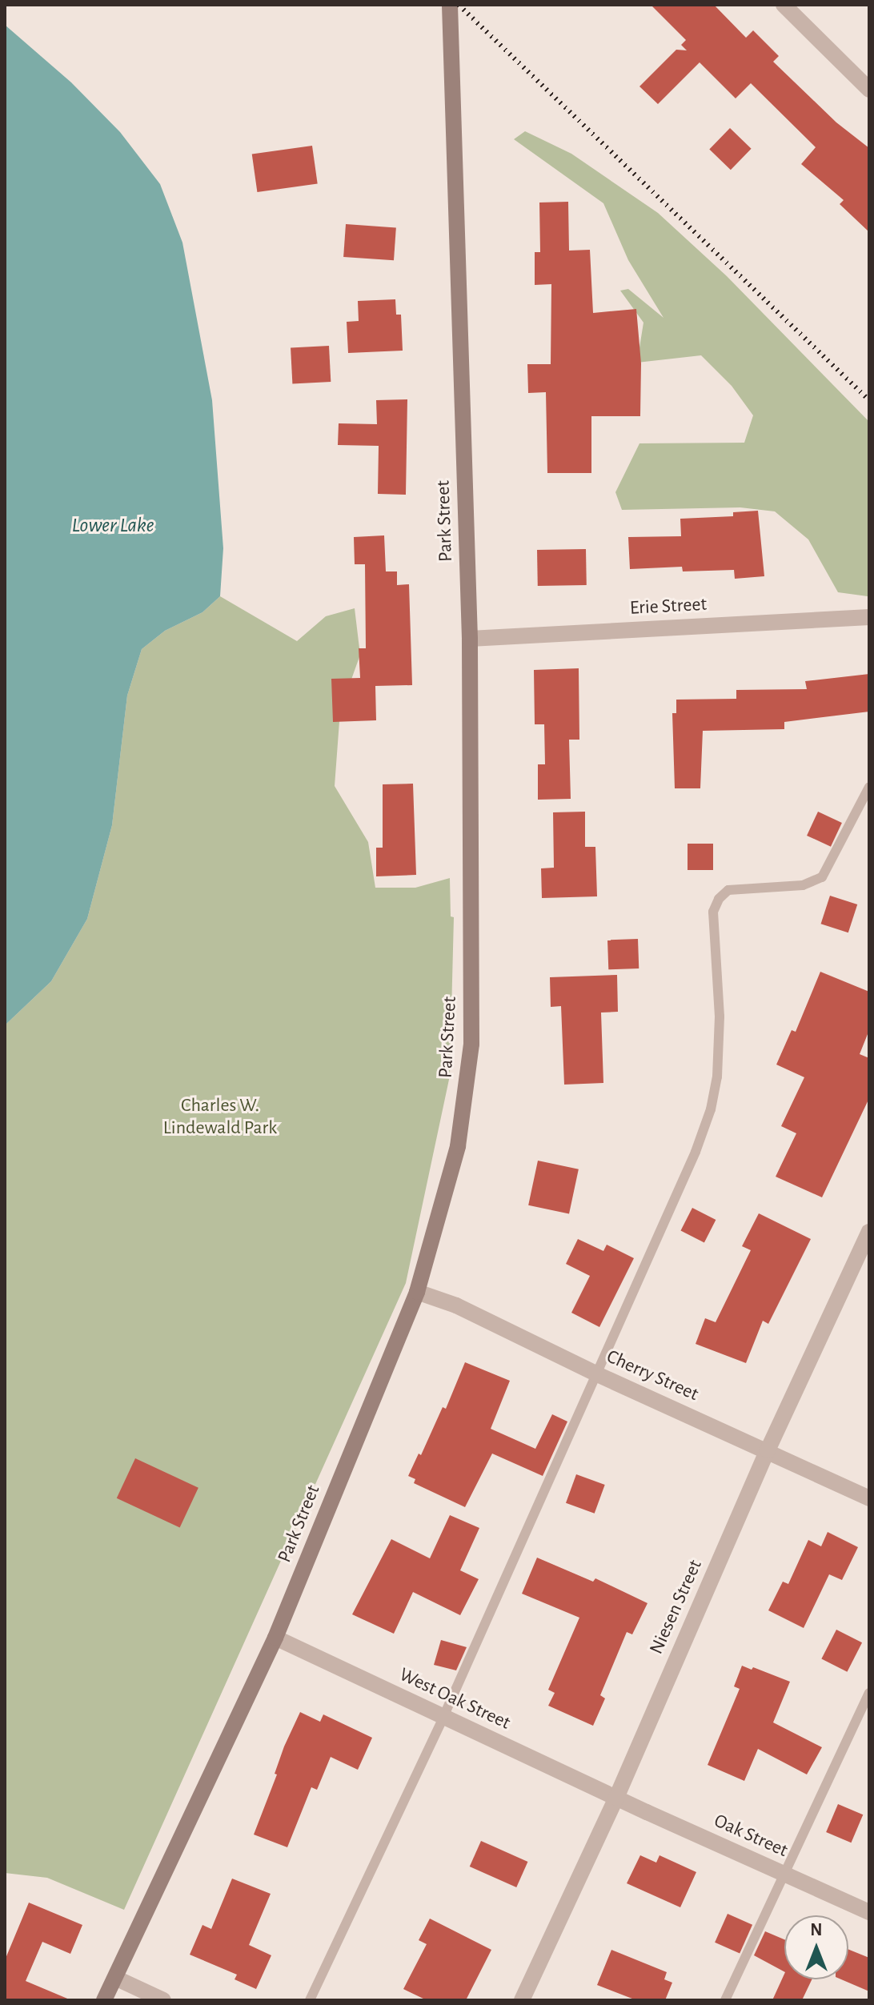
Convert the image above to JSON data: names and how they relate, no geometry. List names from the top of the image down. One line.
{"streets":{"street":["Park Street","Erie Street","Cherry Street","Niesen Street","West Oak Street","Oak Street"]},"crossings":[["Park Street","Erie Street"],["Park Street","Cherry Street"],["Park Street","West Oak Street"],["Cherry Street","Niesen Street"],["Niesen Street","West Oak Street"],["Niesen Street","Oak Street"],["West Oak Street","Oak Street"]],"water":["Lower Lake"],"parks":["Charles W. Lindewald Park"],"north":"top"}
